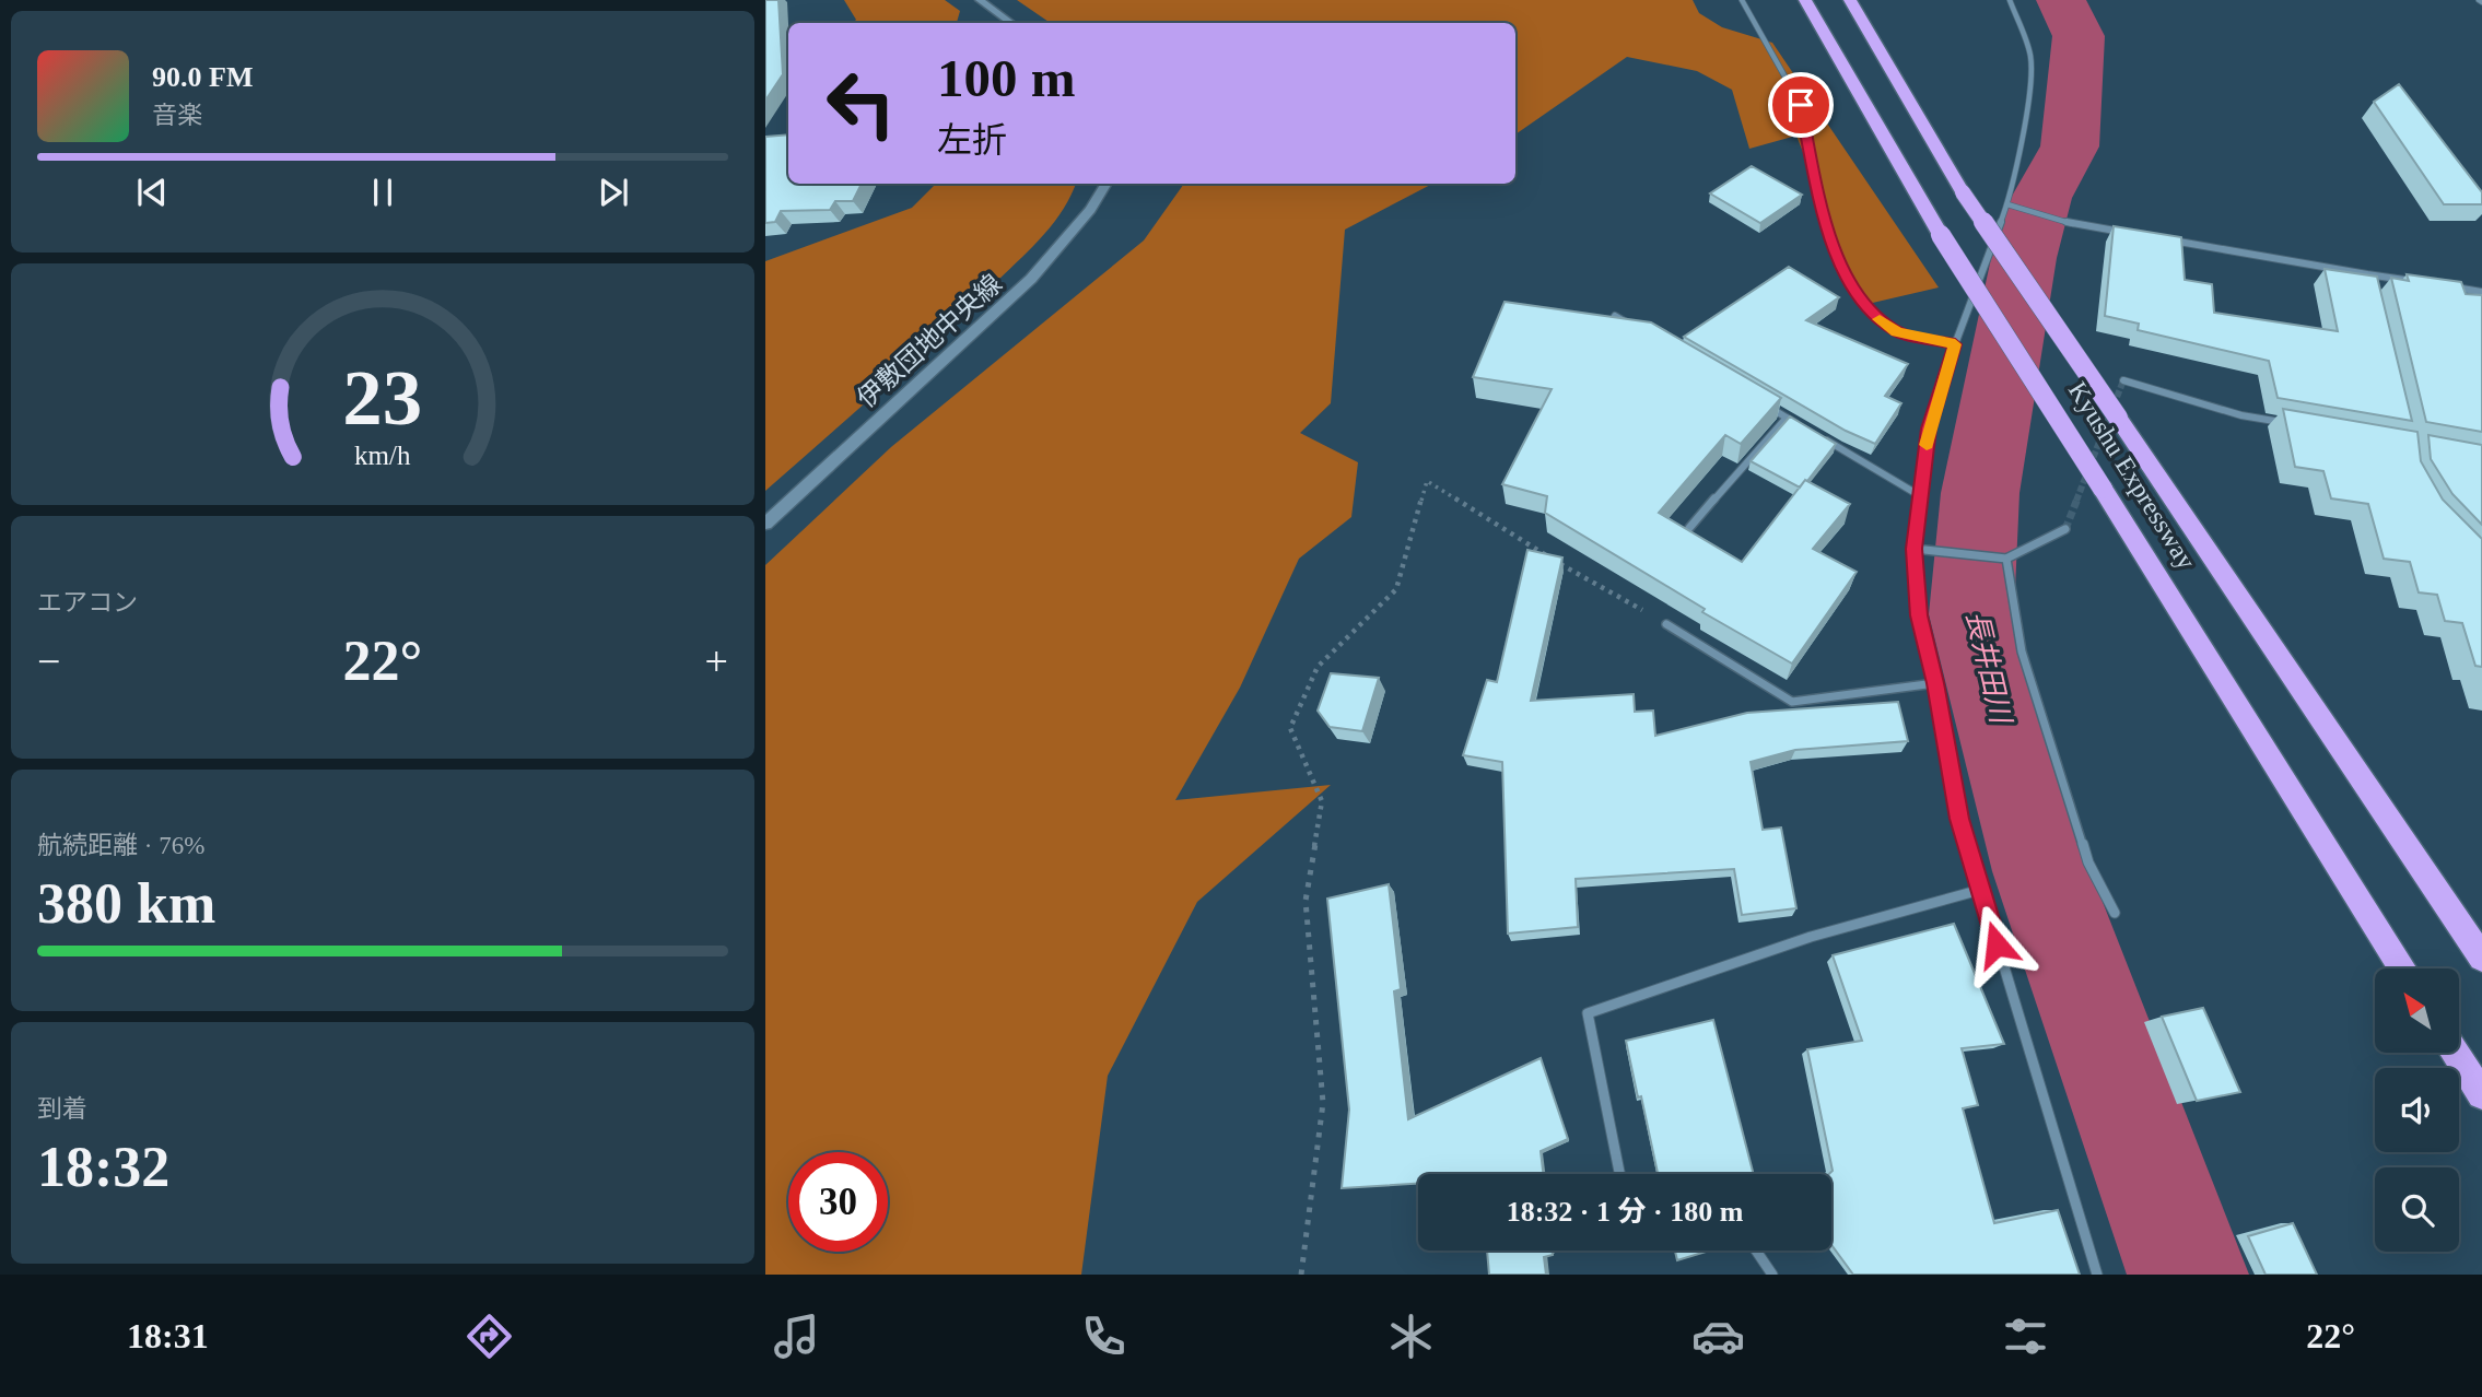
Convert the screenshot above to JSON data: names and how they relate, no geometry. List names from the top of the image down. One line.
{"streets":{"highway":["Kyushu Expressway"],"street":["伊敷団地中央線"]},"water":["長井田川"],"north":"top left","page":{"turn":["100 m","左折"],"song":["90.0 FM","音楽"],"tile":["エアコン",["航続距離 · 76%","380 km"],["到着","18:32"]],"heat":["−","22°","+"],"limit":"30","trip":"18:32 · 1 分 · 180 m","tabs":["18:31","22°"],"gauge":["23","km/h"]}}
